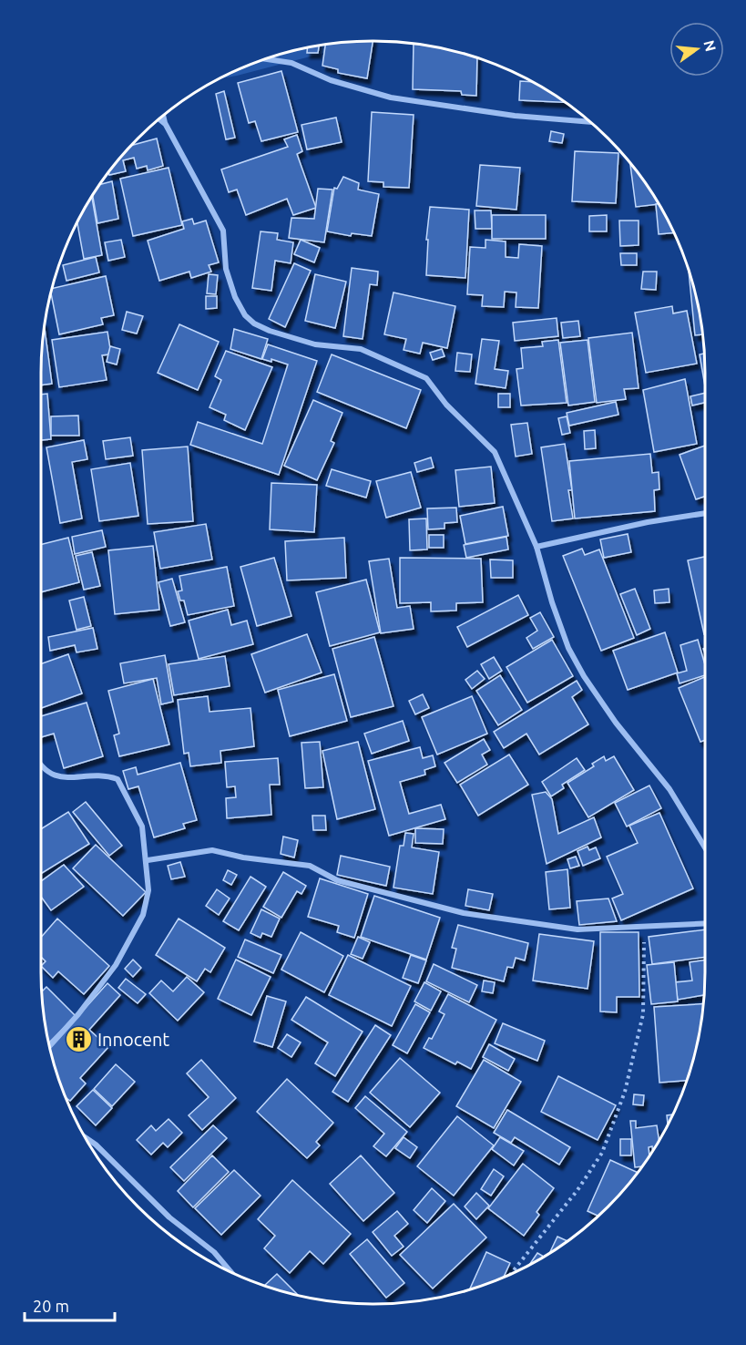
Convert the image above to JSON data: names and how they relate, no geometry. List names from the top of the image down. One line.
{"places":{"building":["Innocent"]},"scale_bar":"20 m","north":"right"}
